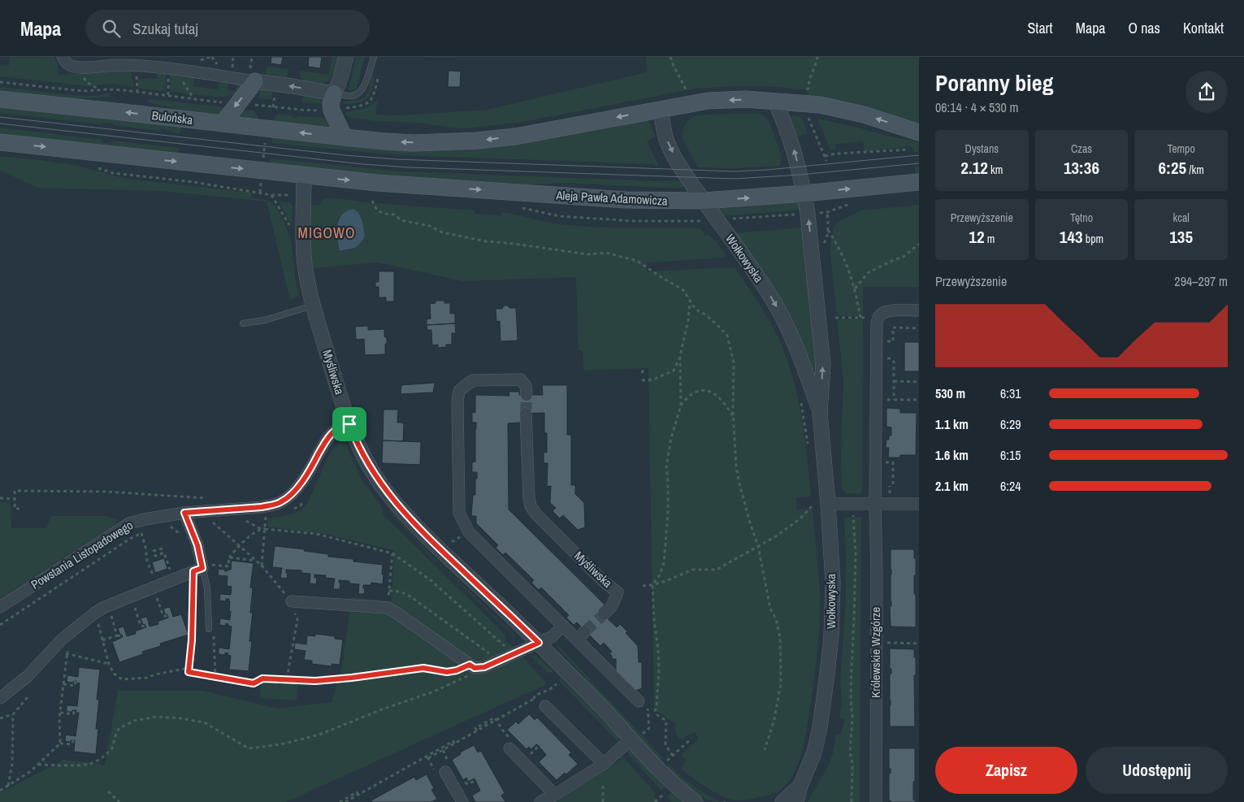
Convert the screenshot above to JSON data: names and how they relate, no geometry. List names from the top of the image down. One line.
{"streets":{"main road":["Bulońska","Aleja Pawła Adamowicza"],"street":["Wołkowyska","Myśliwska","Powstania Listopadowego","Królewskie Wzgórze"]},"crossings":[["Aleja Pawła Adamowicza","Wołkowyska"],["Aleja Pawła Adamowicza","Myśliwska"],["Myśliwska","Powstania Listopadowego"]],"districts":["MIGOWO"],"page":{"header":"Mapa","search":"Szukaj tutaj","nav":["Start","Mapa","O nas","Kontakt"],"heading":["Poranny bieg","06:14 · 4 × 530 m"],"stats":[["Dystans","2.12 km"],["Czas","13:36"],["Tempo","6:25 /km"],["Przewyższenie","12 m"],["Tętno","143 bpm"],["kcal","135"]],"chart":["Przewyższenie","294–297 m"],"list":[{"name":"530 m","note":"6:31"},{"name":"1.1 km","note":"6:29"},{"name":"1.6 km","note":"6:15"},{"name":"2.1 km","note":"6:24"}],"buttons":["Zapisz","Udostępnij"]}}
